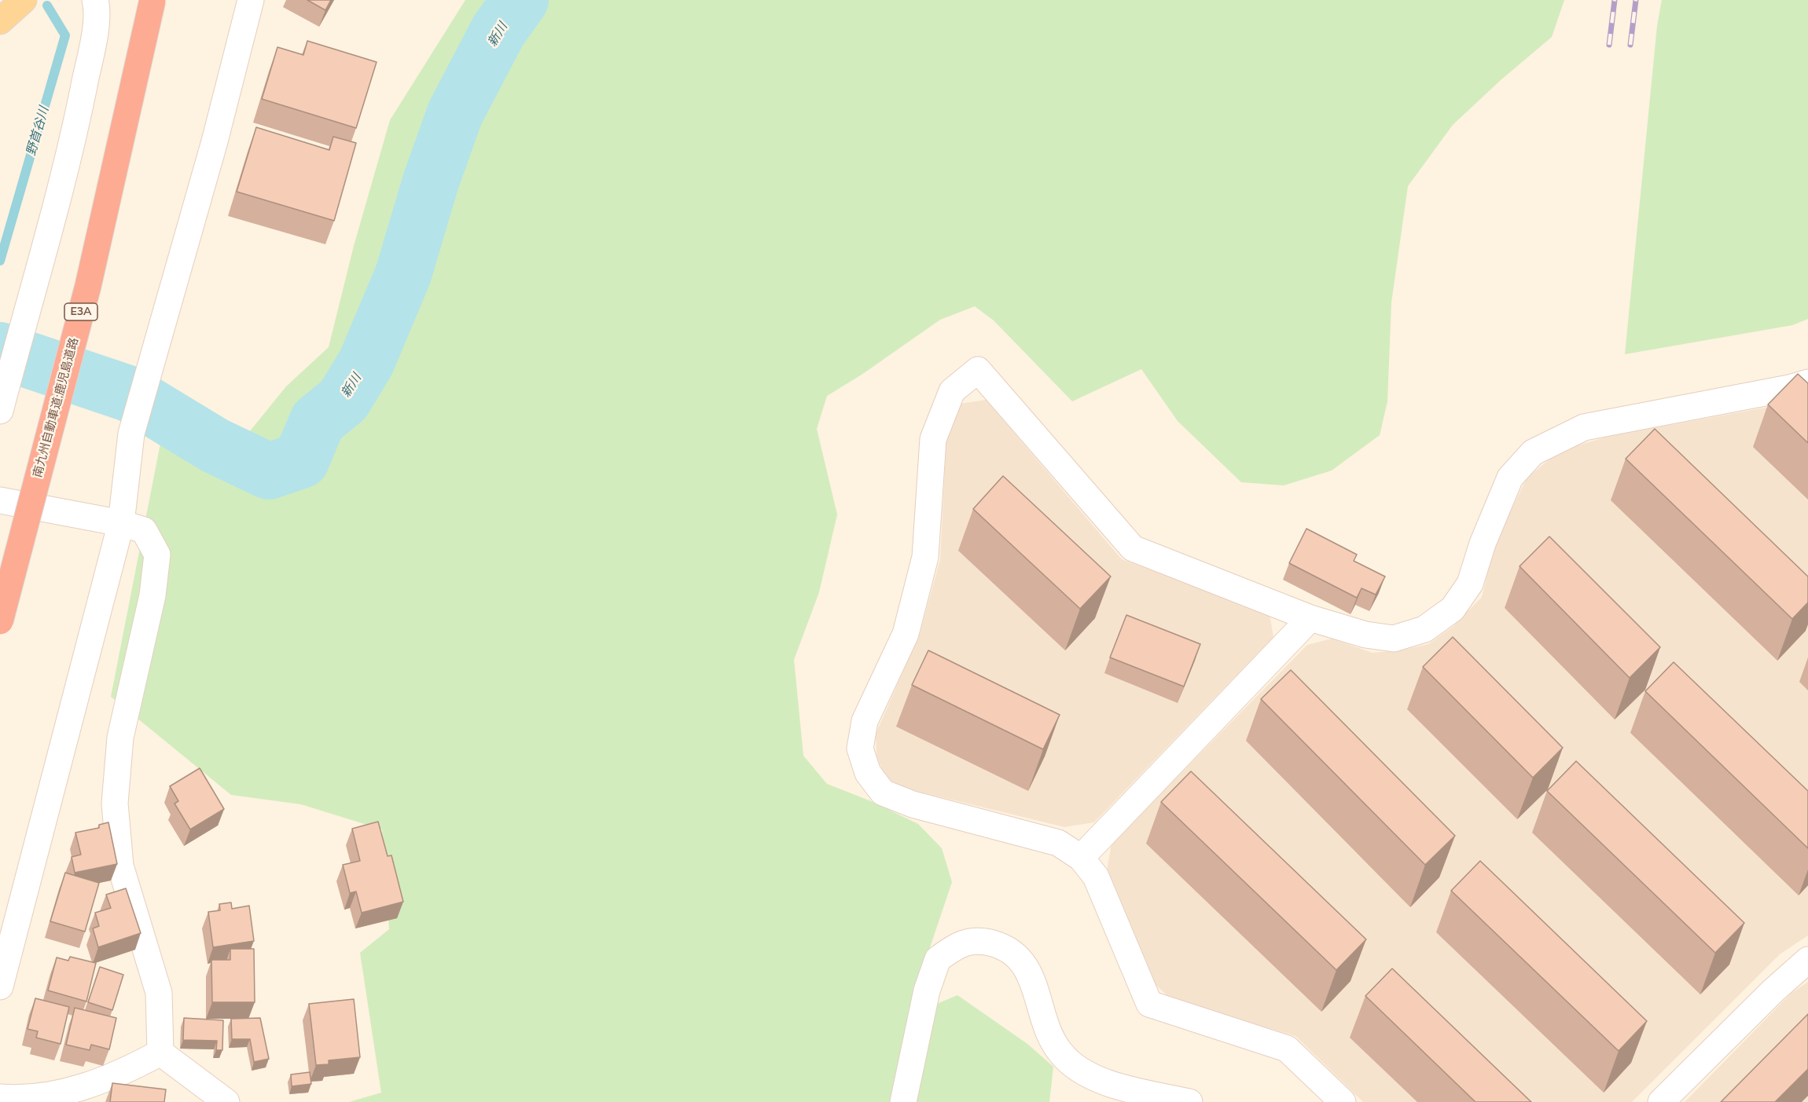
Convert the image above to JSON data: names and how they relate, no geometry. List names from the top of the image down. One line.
{"streets":{"highway":["E3A","南九州自動車道;鹿児島道路"]},"water":["新川","野首谷川"]}
